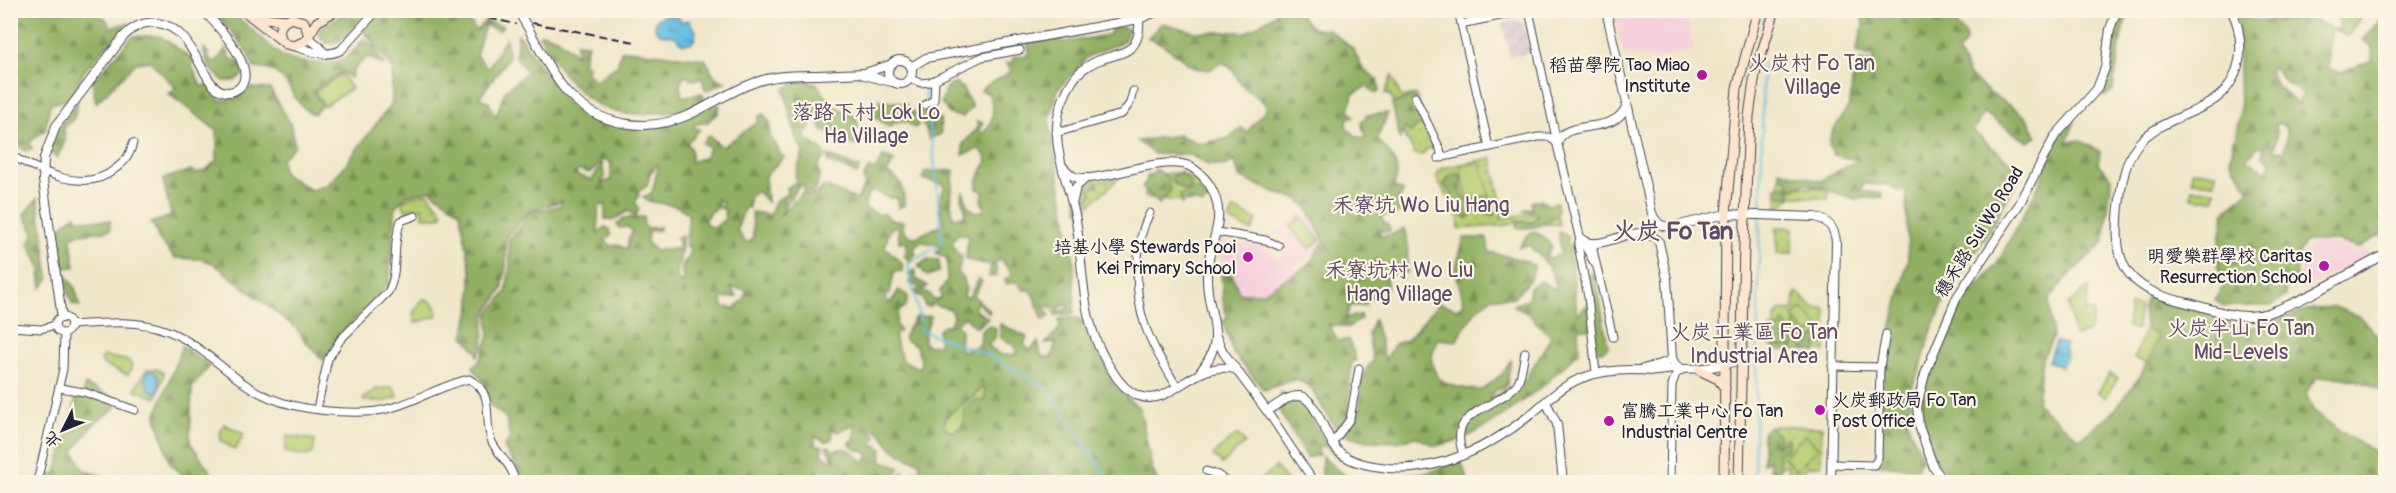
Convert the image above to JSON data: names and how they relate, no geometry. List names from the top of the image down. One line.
{"streets":{"street":["穗禾路 Sui Wo Road"]},"districts":["火炭村 Fo Tan Village","落路下村 Lok Lo Ha Village","禾寮坑 Wo Liu Hang","火炭 Fo Tan","禾寮坑村 Wo Liu Hang Village","火炭半山 Fo Tan Mid-Levels","火炭工業區 Fo Tan Industrial Area"],"places":["稻苗學院 Tao Miao Institute","培基小學 Stewards Pooi Kei Primary School","明愛樂群學校 Caritas Resurrection School","火炭郵政局 Fo Tan Post Office","富騰工業中心 Fo Tan Industrial Centre"],"north":"bottom left"}
